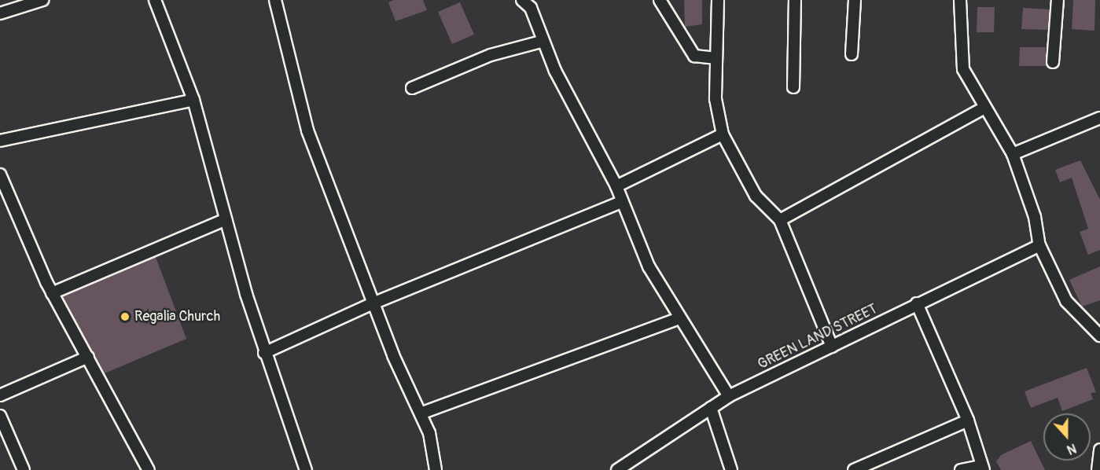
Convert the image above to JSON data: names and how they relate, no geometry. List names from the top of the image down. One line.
{"streets":{"street":["GREEN LAND STREET"]},"places":["Regalia Church"],"north":"bottom"}
